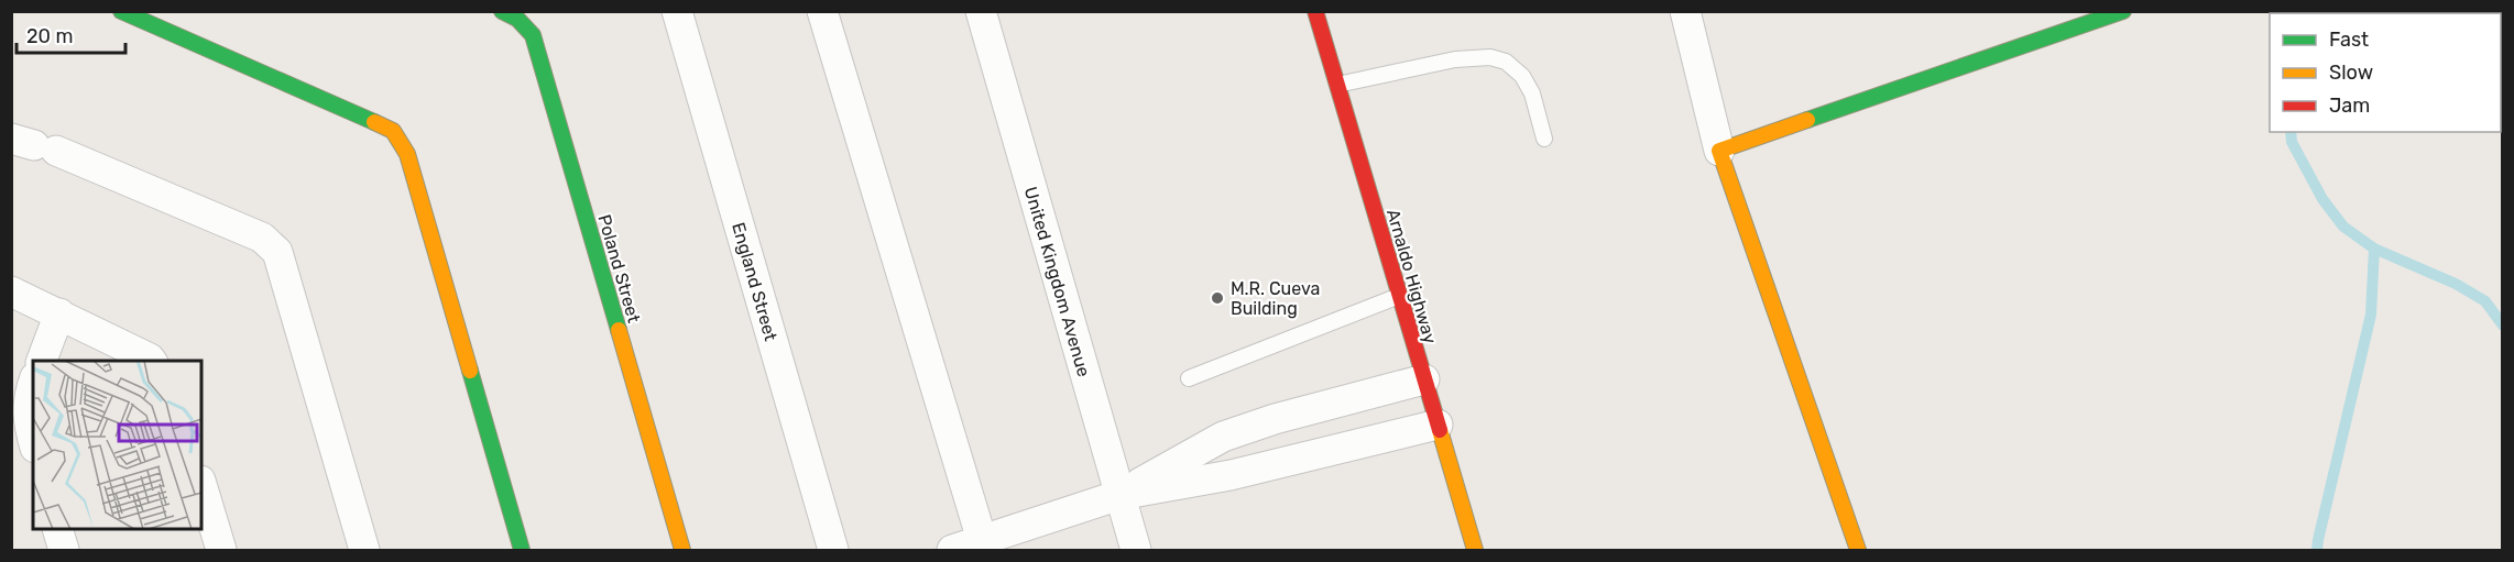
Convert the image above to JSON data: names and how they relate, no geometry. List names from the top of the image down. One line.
{"streets":{"street":["Poland Street","Arnaldo Highway","England Street","United Kingdom Avenue"]},"places":["M.R. Cueva Building"],"legend":["Fast","Slow","Jam"],"scale_bar":"20 m"}
